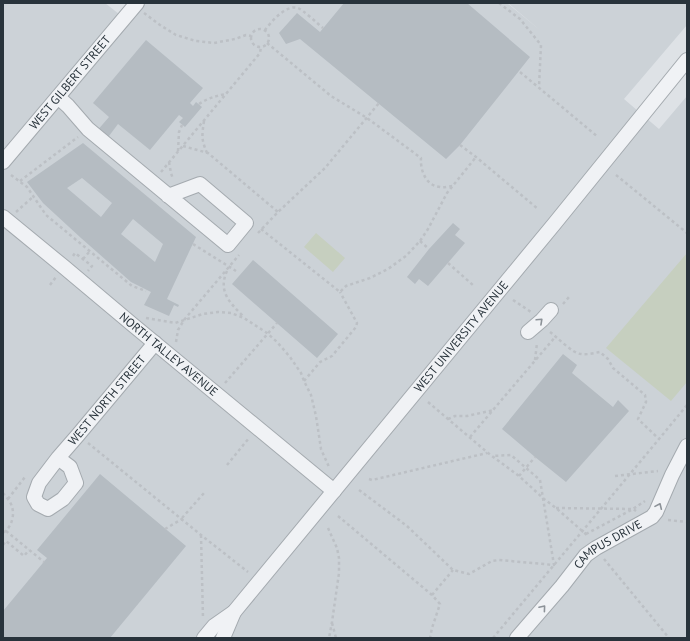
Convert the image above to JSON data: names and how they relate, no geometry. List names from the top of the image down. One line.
{"streets":{"street":["WEST GILBERT STREET","WEST UNIVERSITY AVENUE","NORTH TALLEY AVENUE","WEST NORTH STREET","CAMPUS DRIVE"]},"crossings":[["WEST UNIVERSITY AVENUE","NORTH TALLEY AVENUE"],["NORTH TALLEY AVENUE","WEST NORTH STREET"]],"one_way":["CAMPUS DRIVE"]}
